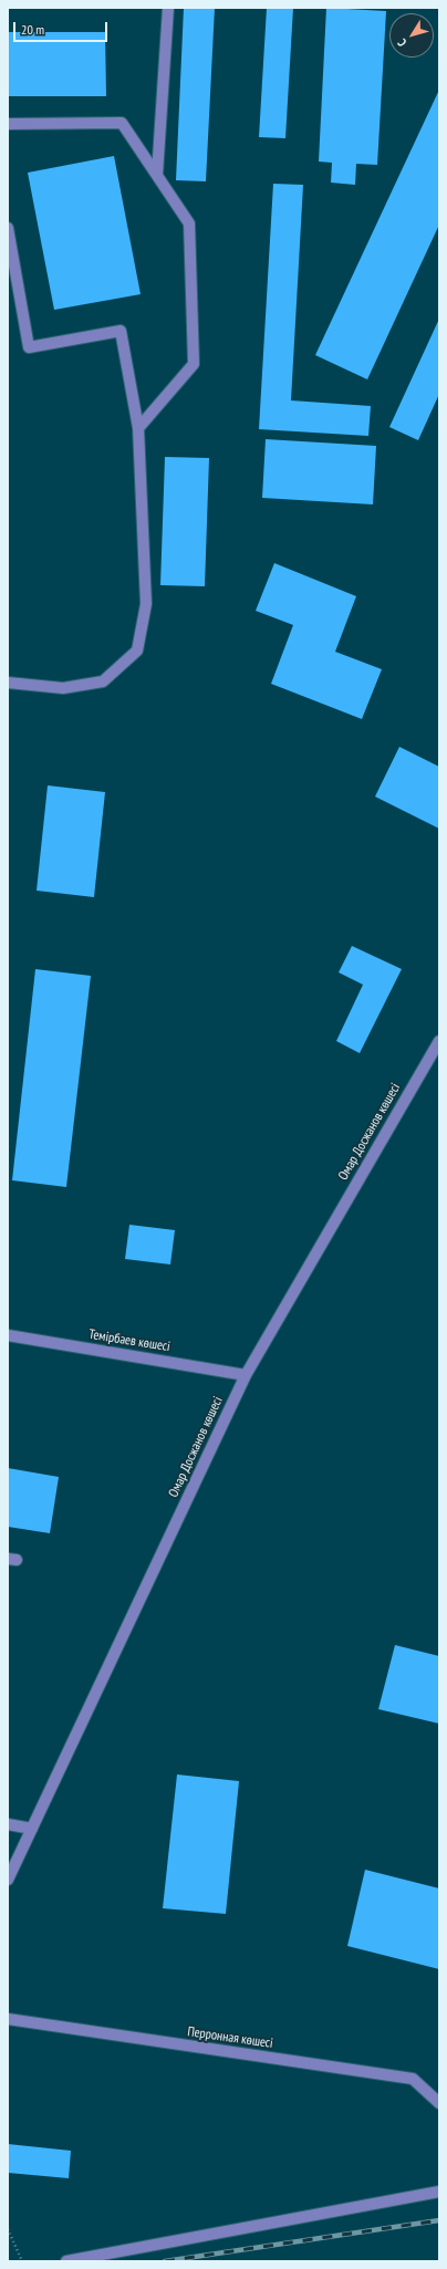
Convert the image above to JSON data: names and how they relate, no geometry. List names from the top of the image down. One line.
{"streets":{"street":["Омар Досжанов көшесі","Темірбаев көшесі","Перронная көшесі"]},"crossings":[["Омар Досжанов көшесі","Темірбаев көшесі"]],"scale_bar":"20 m","north":"bottom left"}
